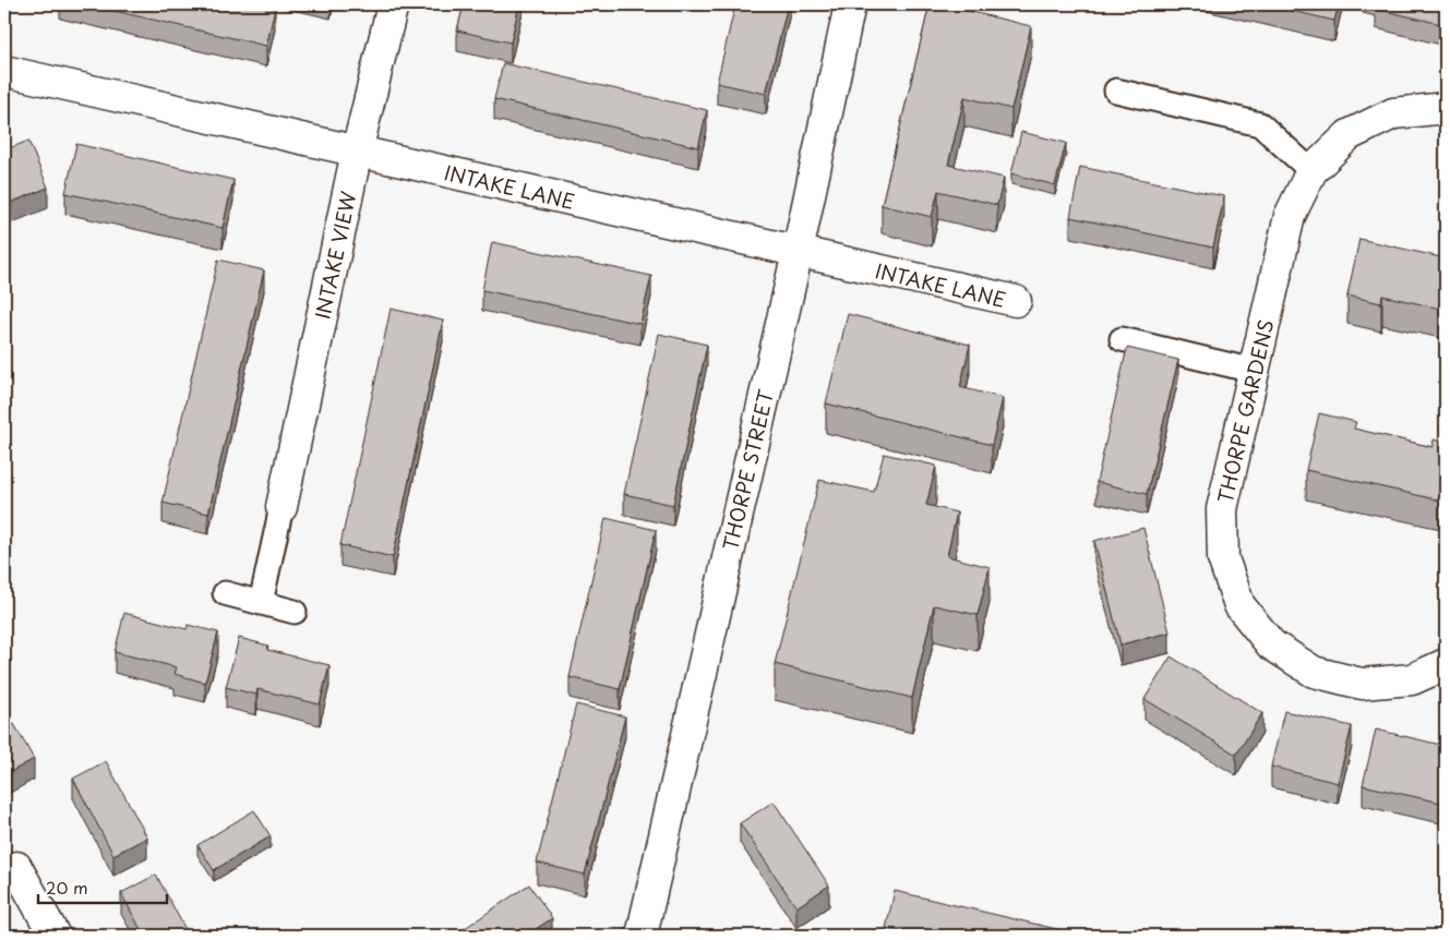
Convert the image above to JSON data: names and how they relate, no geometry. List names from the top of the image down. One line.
{"streets":{"street":["INTAKE LANE","INTAKE VIEW","THORPE GARDENS","THORPE STREET"]},"crossings":[["INTAKE LANE","INTAKE VIEW"],["INTAKE LANE","THORPE STREET"]],"scale_bar":"20 m"}
